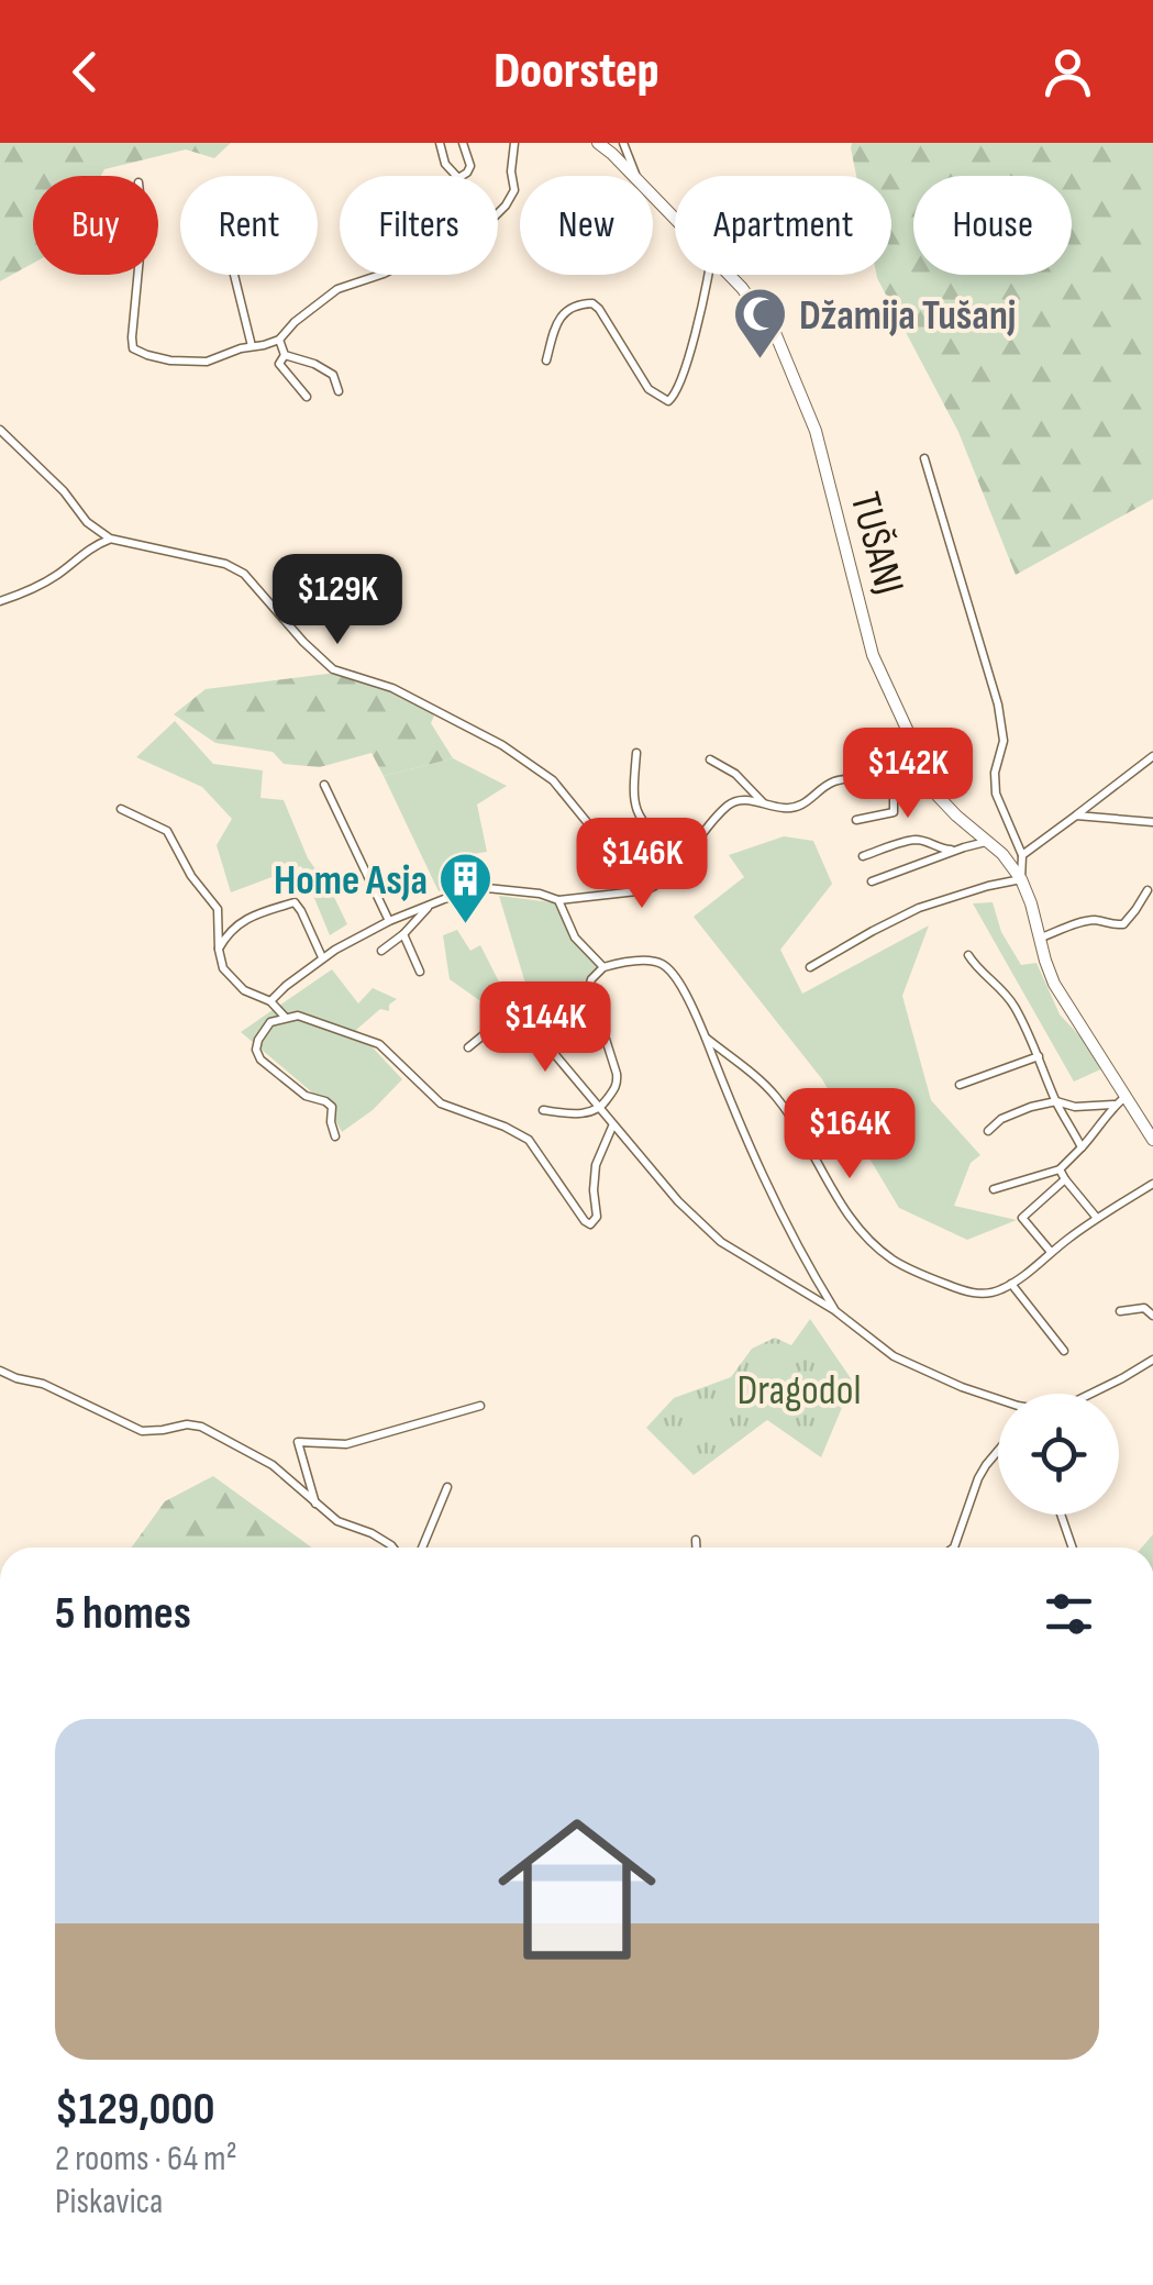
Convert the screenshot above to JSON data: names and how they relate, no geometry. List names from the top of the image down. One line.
{"streets":{"street":["TUŠANJ"]},"parks":["Dragodol"],"places":{"mosque":["Džamija Tušanj"],"building":["Home Asja"]},"page":{"header":"Doorstep","chip":["Buy","Rent","Filters","New","Apartment","House"],"price":["$129K","$142K","$146K","$144K","$164K"],"heading":"5 homes","list":[{"name":"$129,000","note":"2 rooms · 64 m² · Piskavica"}]}}
